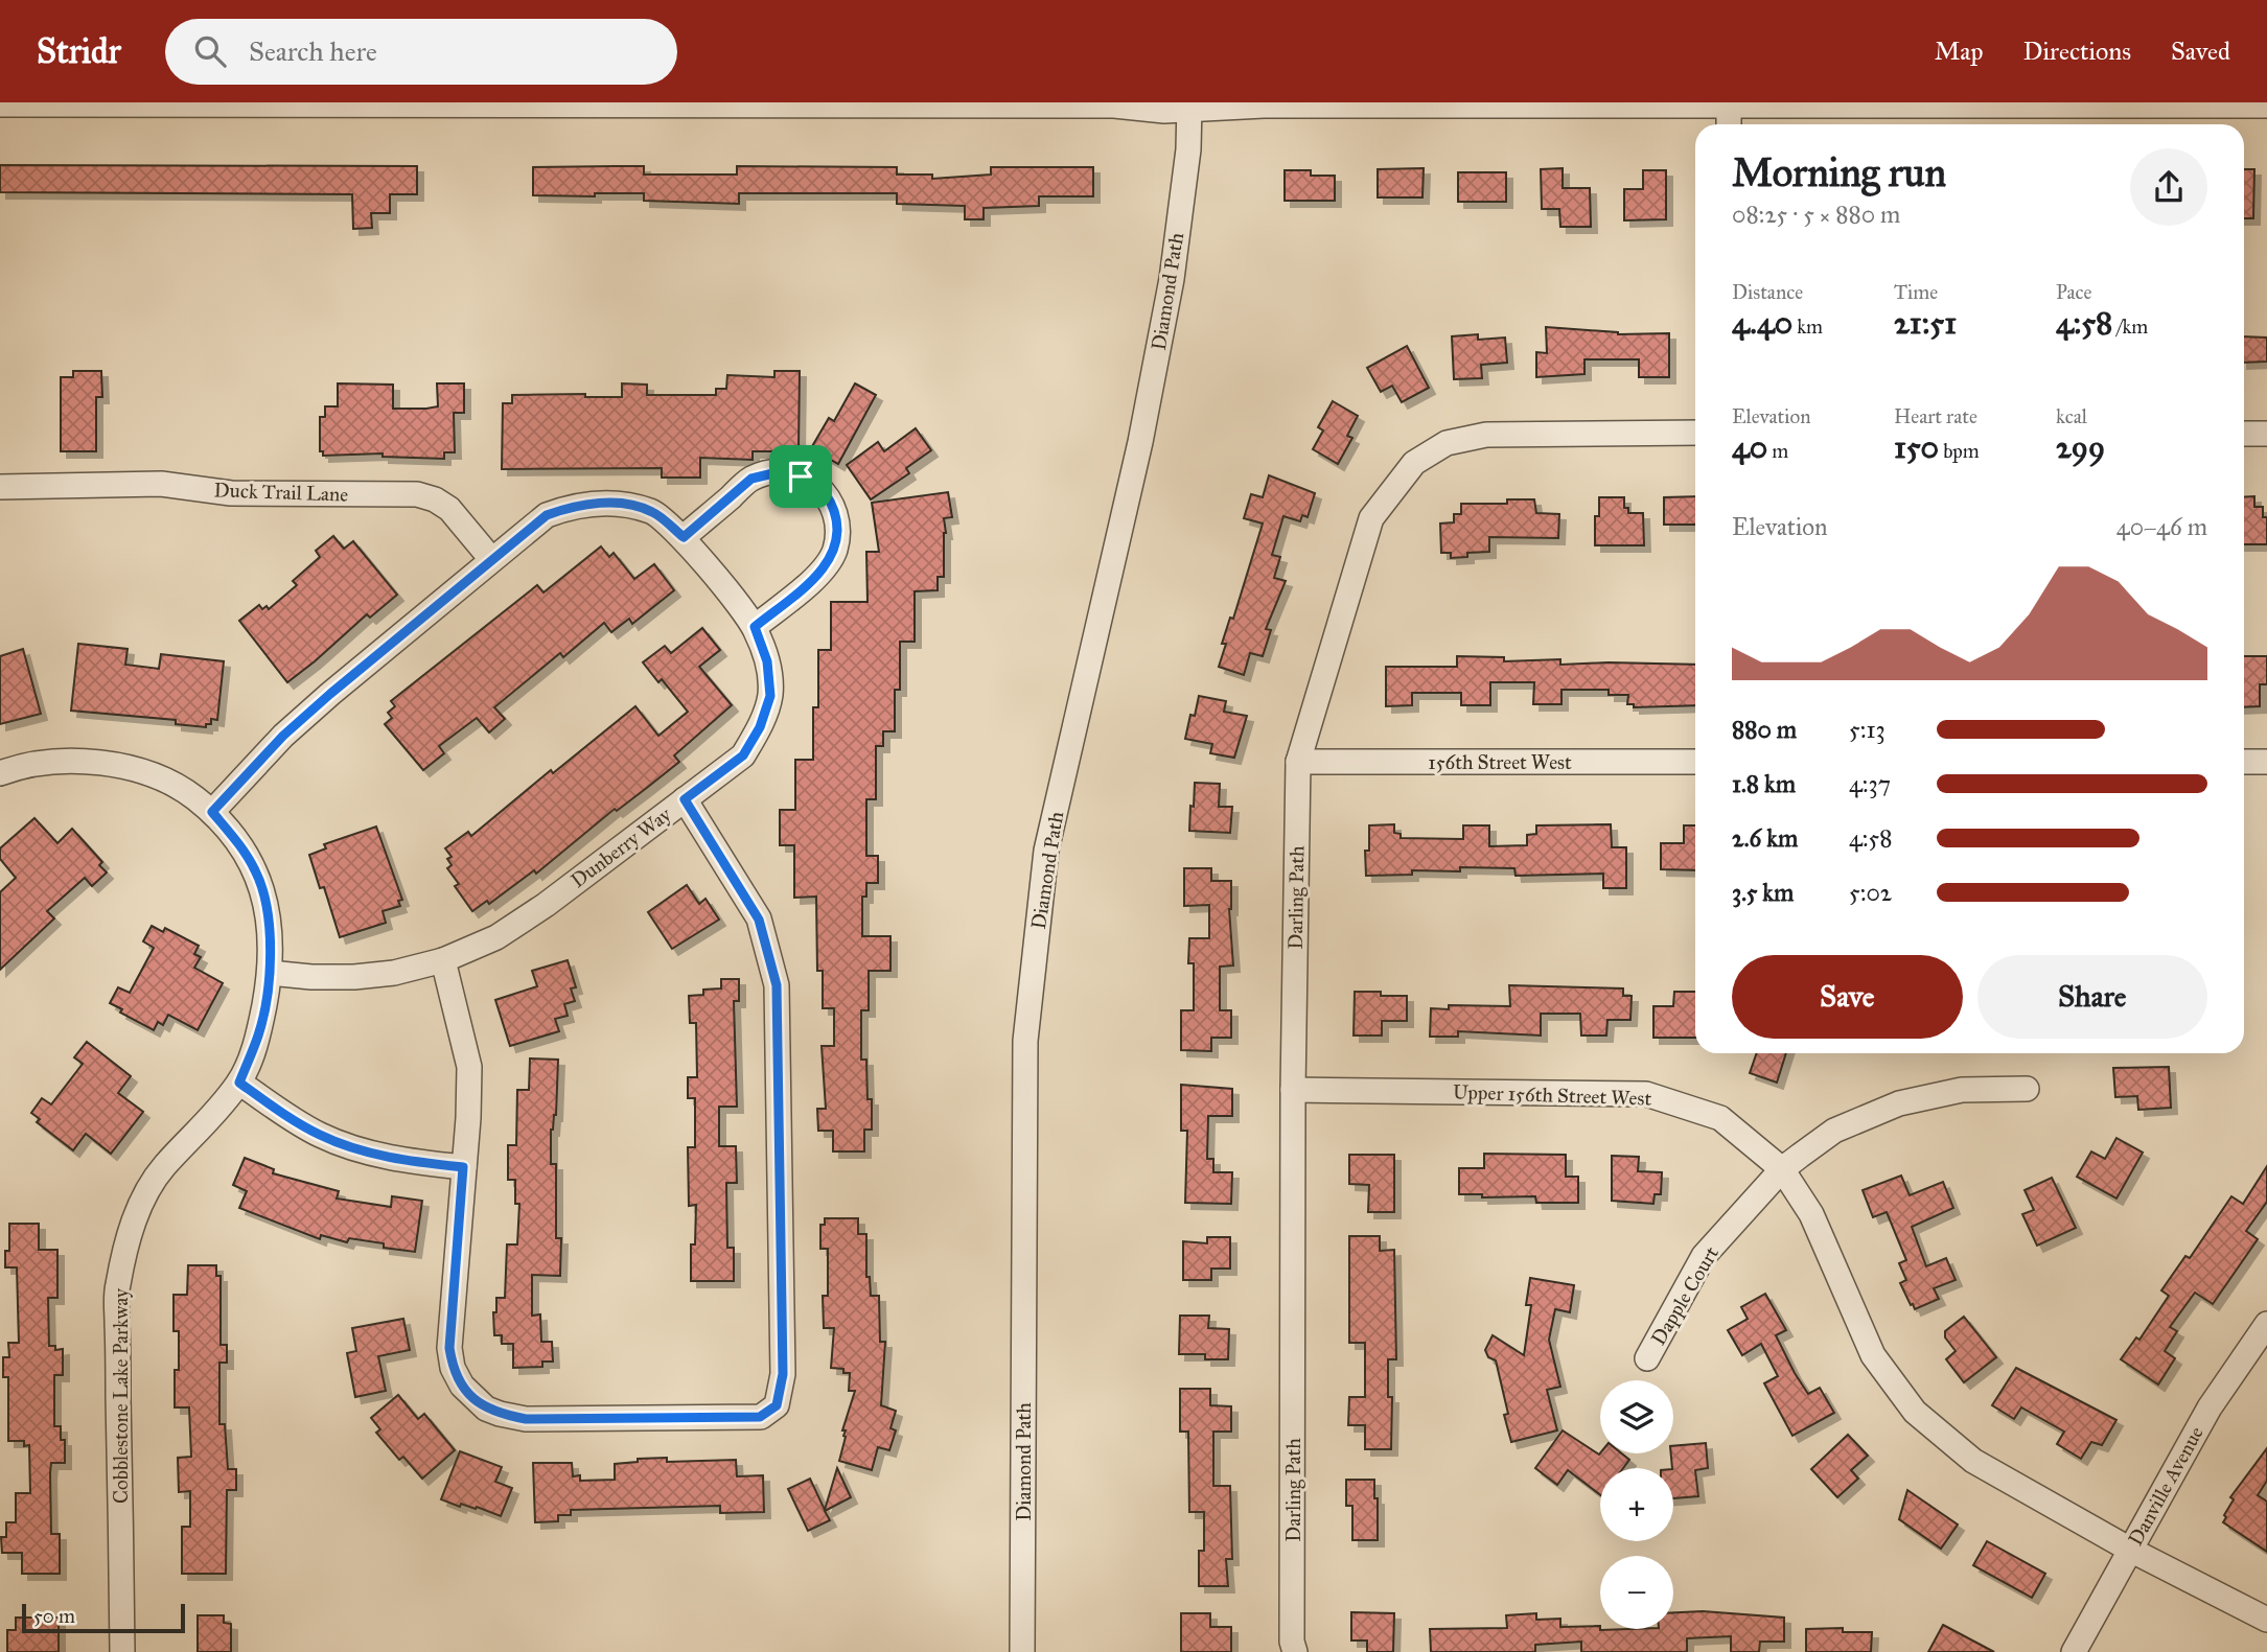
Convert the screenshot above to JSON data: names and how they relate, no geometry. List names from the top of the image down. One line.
{"streets":{"street":["Diamond Path","Duck Trail Lane","156th Street West","Dunberry Way","Darling Path","Upper 156th Street West","Dapple Court","Cobblestone Lake Parkway","Danville Avenue"]},"crossings":[["Duck Trail Lane","Dunberry Way"],["156th Street West","Darling Path"],["Dunberry Way","Cobblestone Lake Parkway"],["Darling Path","Upper 156th Street West"],["Upper 156th Street West","Dapple Court"],["Upper 156th Street West","Danville Avenue"]],"scale_bar":"50 m","page":{"header":"Stridr","search":"Search here","nav":["Map","Directions","Saved"],"heading":["Morning run","08:25 · 5 × 880 m"],"stats":[["Distance","4.40 km"],["Time","21:51"],["Pace","4:58 /km"],["Elevation","40 m"],["Heart rate","150 bpm"],["kcal","299"]],"chart":["Elevation","40–46 m"],"list":[{"name":"880 m","note":"5:13"},{"name":"1.8 km","note":"4:37"},{"name":"2.6 km","note":"4:58"},{"name":"3.5 km","note":"5:02"}],"buttons":["Save","Share"],"map_buttons":["+","−"],"scale":"50 m"}}
